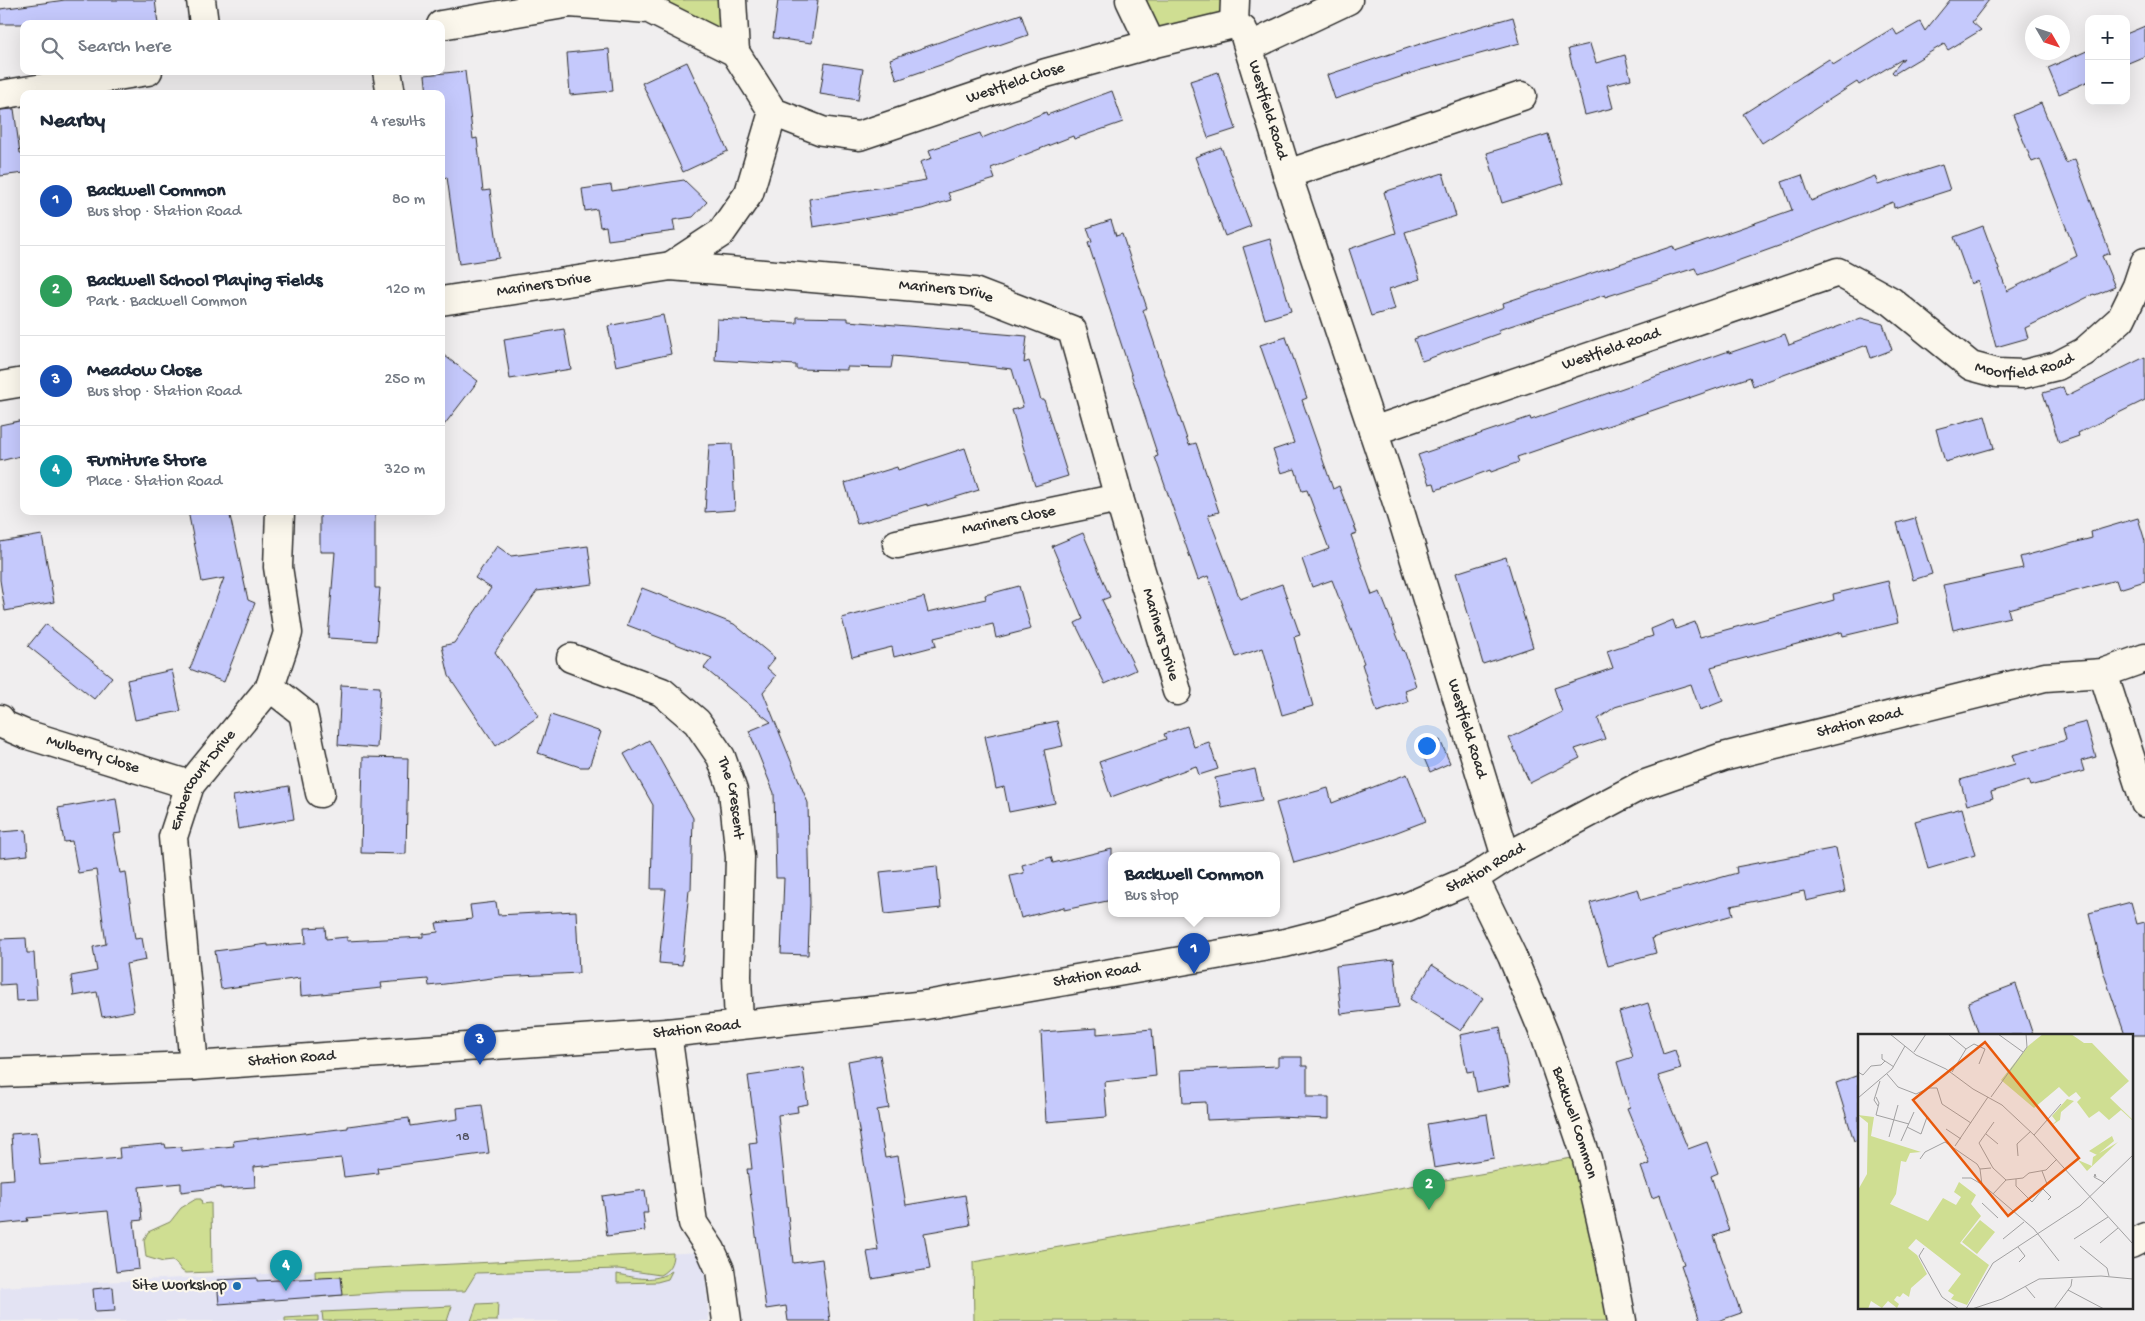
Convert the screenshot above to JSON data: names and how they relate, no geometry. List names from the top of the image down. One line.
{"streets":{"street":["Westfield Close","Westfield Road","Mariners Drive","Moorfield Road","Mariners Close","Station Road","Mulberry Close","Embercourt Drive","The Crescent","Backwell Common"]},"crossings":[["Westfield Close","Westfield Road"],["Westfield Road","Moorfield Road"],["Westfield Road","Station Road"],["Mariners Drive","Mariners Close"],["Station Road","Embercourt Drive"],["Station Road","The Crescent"],["Station Road","Backwell Common"],["Mulberry Close","Embercourt Drive"]],"places":["Site Workshop"],"house_numbers":["18"],"north":"bottom right","page":{"map_buttons":["+","−"],"search":"Search here","heading":["Nearby","4 results"],"list":[{"mark":"1","name":"Backwell Common","note":"Bus stop · Station Road","value":"80 m"},{"mark":"2","name":"Backwell School Playing Fields","note":"Park · Backwell Common","value":"120 m"},{"mark":"3","name":"Meadow Close","note":"Bus stop · Station Road","value":"250 m"},{"mark":"4","name":"Furniture Store","note":"Place · Station Road","value":"320 m"}],"popup":["Backwell Common","Bus stop"],"pins":["1","3","2","4"]}}
